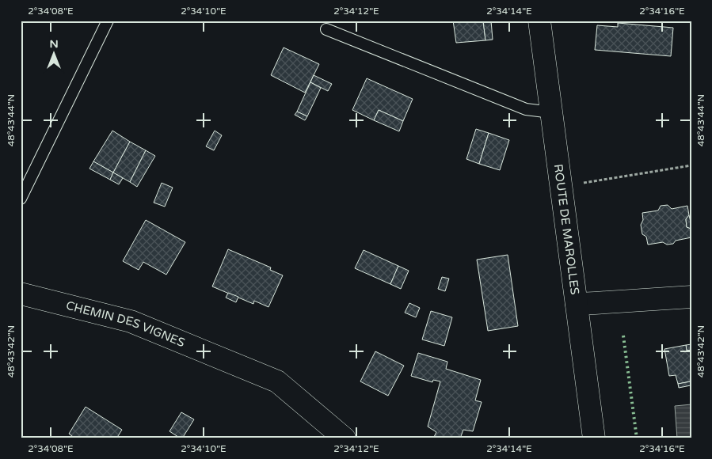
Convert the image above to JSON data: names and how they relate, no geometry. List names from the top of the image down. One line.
{"streets":{"street":["ROUTE DE MAROLLES","CHEMIN DES VIGNES"]},"north":"top","coordinates":["2°34'08\"E","2°34'10\"E","2°34'12\"E","2°34'14\"E","2°34'16\"E","48°43'44\"N","48°43'42\"N"]}
